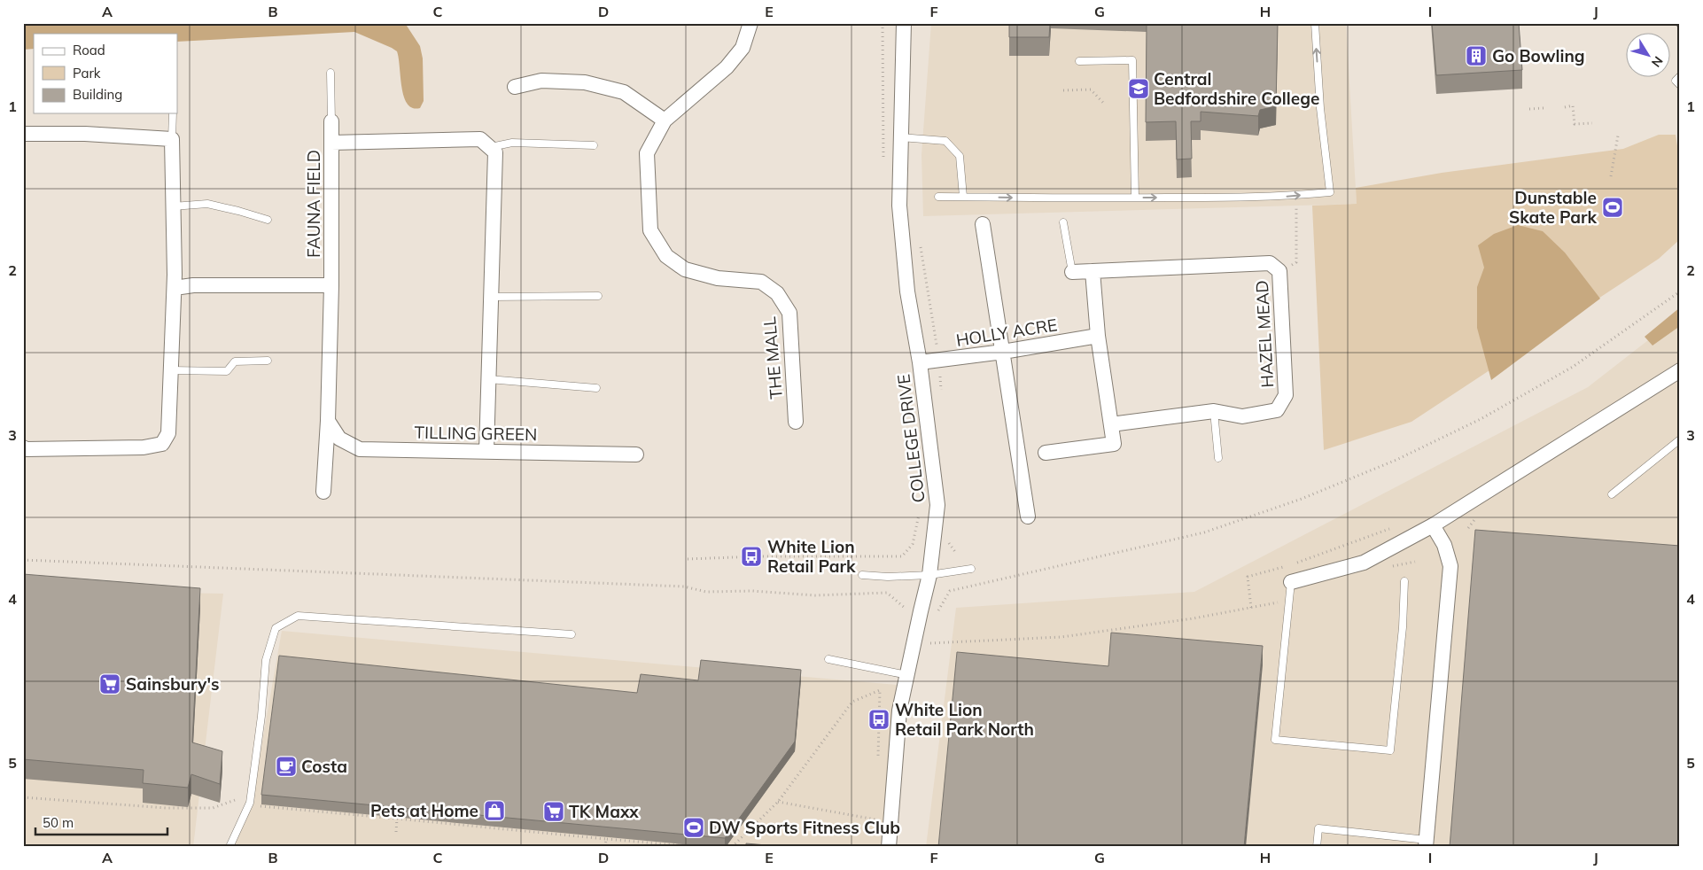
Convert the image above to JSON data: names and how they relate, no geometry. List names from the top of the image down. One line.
{"streets":{"street":["FAUNA FIELD","HOLLY ACRE","HAZEL MEAD","THE MALL","TILLING GREEN","COLLEGE DRIVE"]},"crossings":[["HOLLY ACRE","COLLEGE DRIVE"]],"places":{"building":["Go Bowling"],"school or university":["Central Bedfordshire College"],"sports":["Dunstable Skate Park","DW Sports Fitness Club"],"bus stop":["White Lion Retail Park","White Lion Retail Park North"],"supermarket":["Sainsbury's","TK Maxx"],"cafe":["Costa"],"shop":["Pets at Home"]},"legend":["Road","Park","Building"],"scale_bar":"50 m","north":"bottom right","grid":{"columns":["A","B","C","D","E","F","G","H","I","J"],"rows":["1","2","3","4","5"]}}
